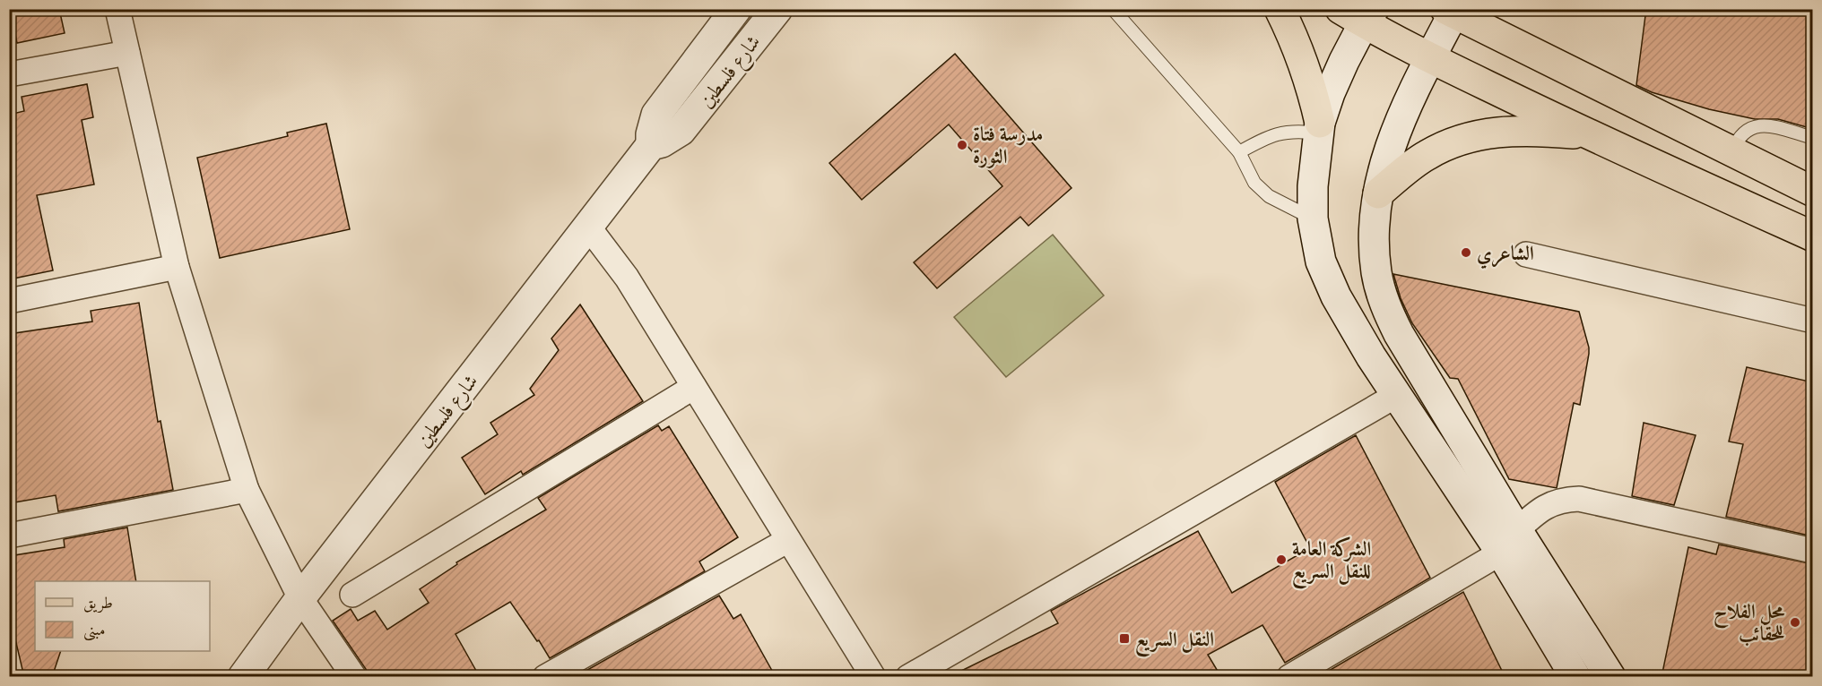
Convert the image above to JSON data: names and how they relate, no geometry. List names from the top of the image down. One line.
{"streets":{"main road":["شارع فلسطين"]},"places":{"other":["مدرسة فتاة الثورة","الشاعري","الشركة العامة للنقل السريع","محل الفلاح للحقائب"],"transit":["النقل السريع"]},"legend":["طريق","مبنى"]}
